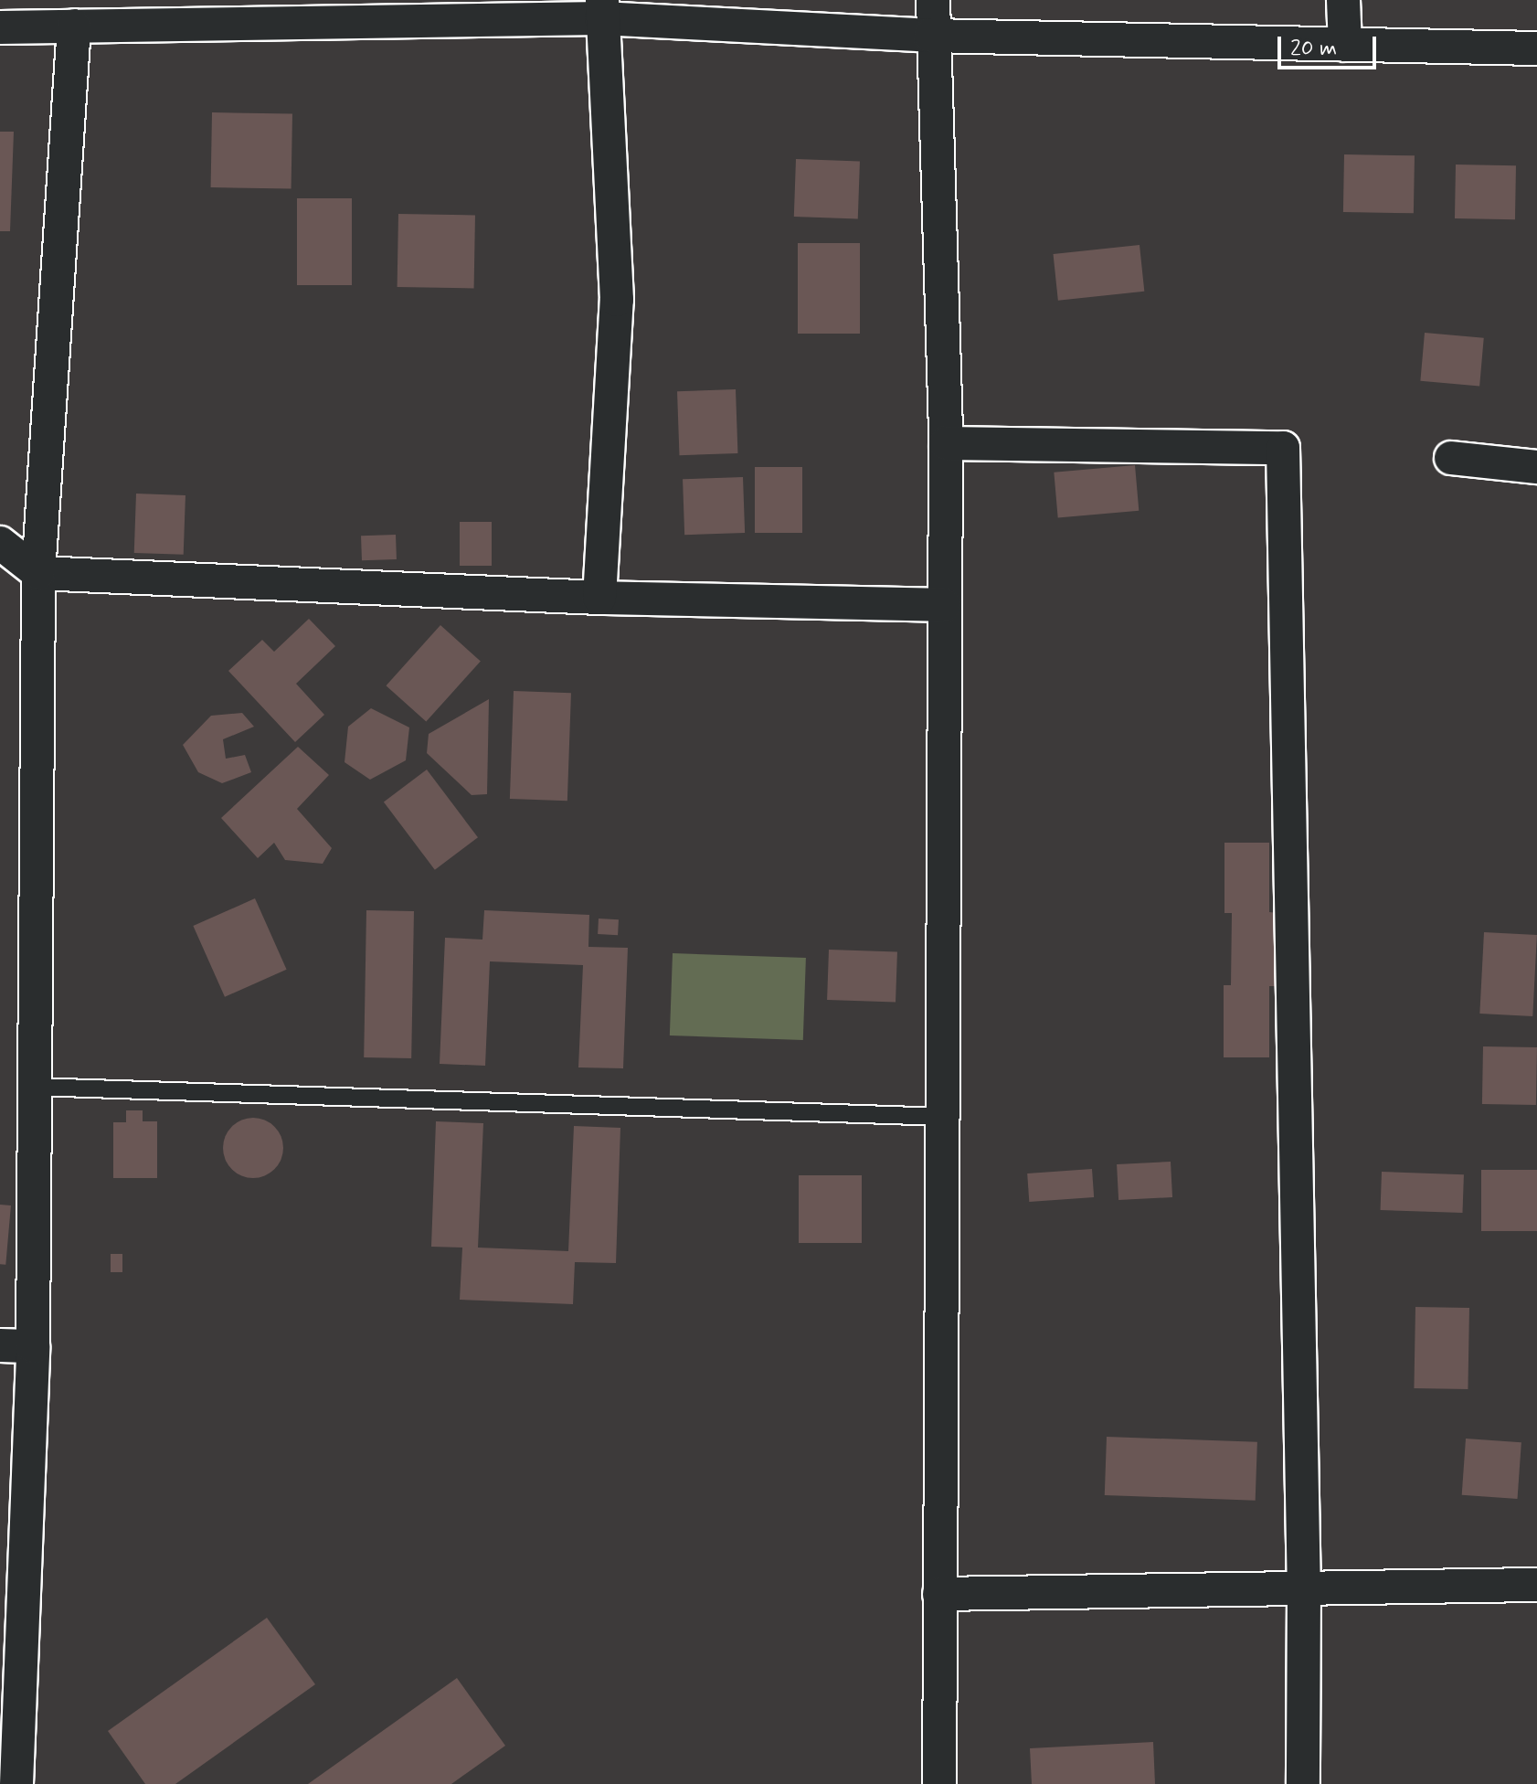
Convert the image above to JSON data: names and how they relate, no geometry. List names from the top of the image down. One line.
{"scale_bar":"20 m"}
